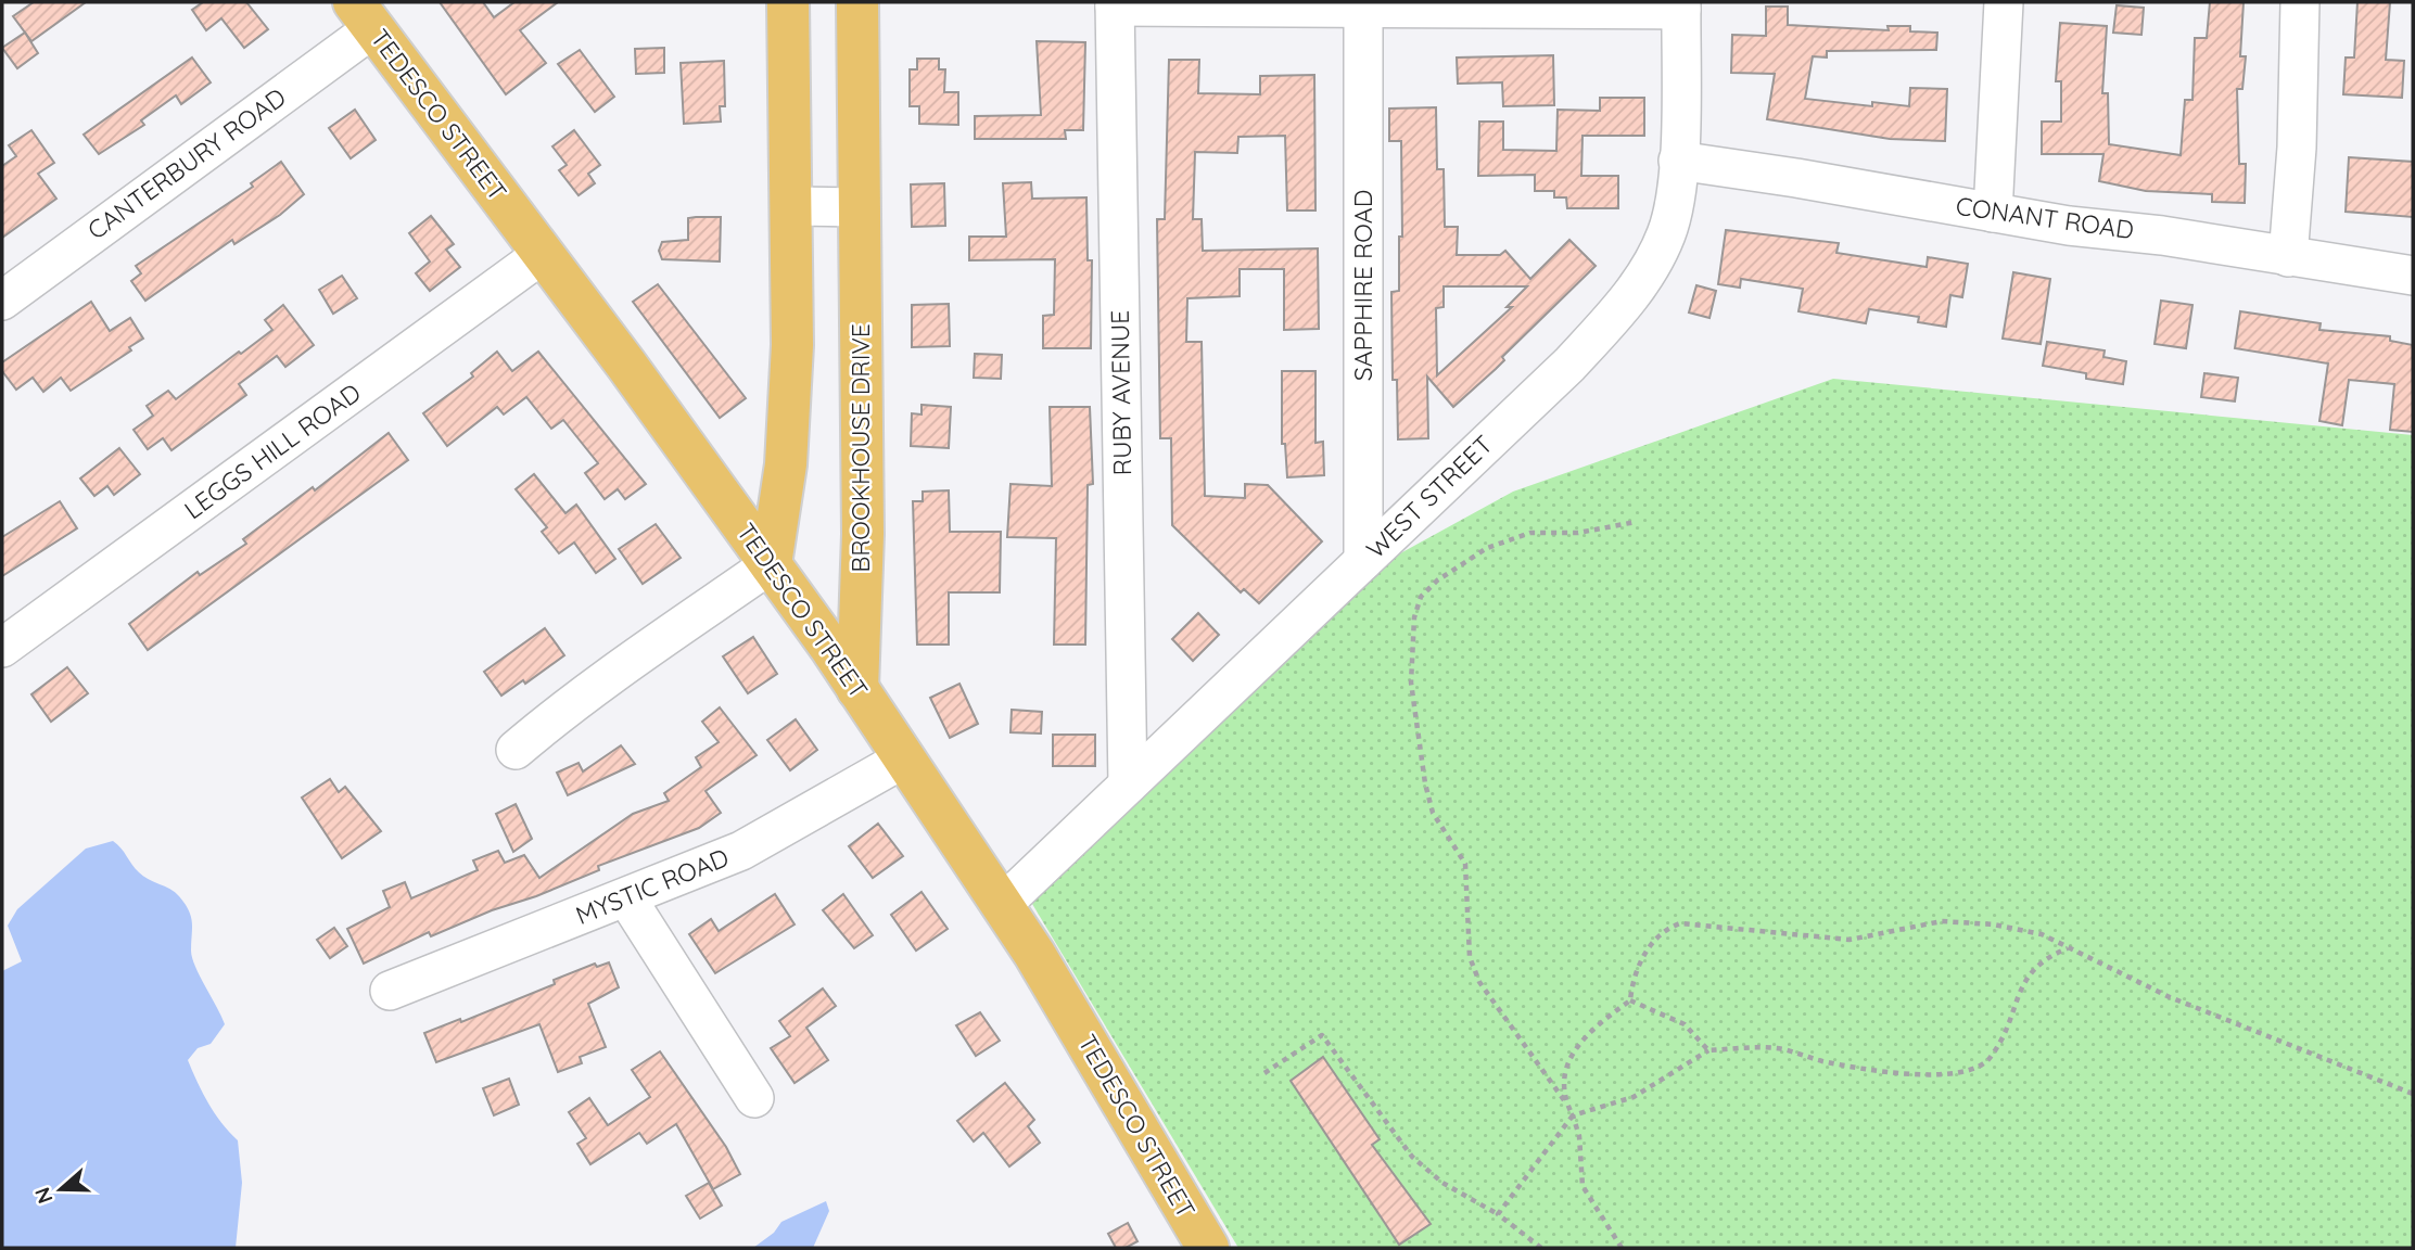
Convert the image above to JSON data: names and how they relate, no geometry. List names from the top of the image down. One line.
{"streets":{"main road":["TEDESCO STREET","BROOKHOUSE DRIVE"],"street":["CANTERBURY ROAD","CONANT ROAD","SAPPHIRE ROAD","RUBY AVENUE","LEGGS HILL ROAD","WEST STREET","MYSTIC ROAD"]},"crossings":[["TEDESCO STREET","CANTERBURY ROAD"],["TEDESCO STREET","BROOKHOUSE DRIVE"],["TEDESCO STREET","LEGGS HILL ROAD"],["TEDESCO STREET","WEST STREET"],["TEDESCO STREET","MYSTIC ROAD"],["CONANT ROAD","WEST STREET"],["SAPPHIRE ROAD","WEST STREET"],["RUBY AVENUE","WEST STREET"]],"north":"left"}
